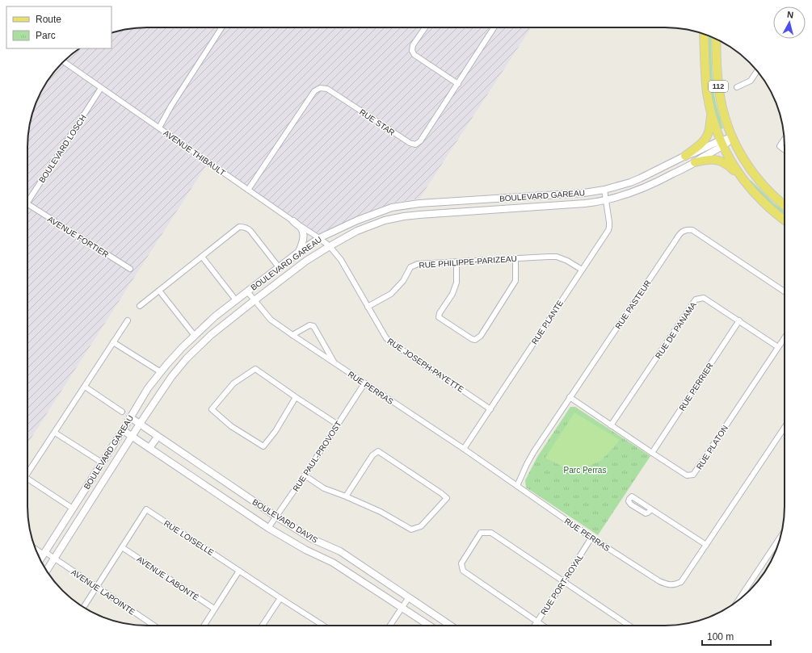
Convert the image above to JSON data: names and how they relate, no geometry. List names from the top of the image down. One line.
{"streets":{"main road":["112"],"street":["RUE STAR","BOULEVARD LOSCH","AVENUE THIBAULT","BOULEVARD GAREAU","AVENUE FORTIER","RUE PHILIPPE-PARIZEAU","RUE PASTEUR","RUE PLANTE","RUE DE PANAMA","RUE JOSEPH-PAYETTE","RUE PERRIER","RUE PERRAS","RUE PLATON","RUE PAUL-PROVOST","BOULEVARD DAVIS","RUE LOISELLE","AVENUE LABONTÉ","RUE PORT-ROYAL","AVENUE LAPOINTE"]},"crossings":[["112","BOULEVARD GAREAU"],["RUE STAR","AVENUE THIBAULT"],["BOULEVARD LOSCH","AVENUE THIBAULT"],["AVENUE THIBAULT","BOULEVARD GAREAU"],["AVENUE THIBAULT","RUE JOSEPH-PAYETTE"],["BOULEVARD GAREAU","RUE PLANTE"],["BOULEVARD GAREAU","RUE JOSEPH-PAYETTE"],["BOULEVARD GAREAU","RUE PERRAS"],["BOULEVARD GAREAU","BOULEVARD DAVIS"],["BOULEVARD GAREAU","AVENUE LAPOINTE"],["RUE PHILIPPE-PARIZEAU","RUE PLANTE"],["RUE PHILIPPE-PARIZEAU","RUE JOSEPH-PAYETTE"],["RUE PASTEUR","RUE PERRAS"],["RUE PASTEUR","RUE PLATON"],["RUE PLANTE","RUE JOSEPH-PAYETTE"],["RUE PLANTE","RUE PERRAS"],["RUE DE PANAMA","RUE PERRIER"],["RUE DE PANAMA","RUE PLATON"],["RUE PERRIER","RUE PLATON"],["RUE PERRAS","RUE PAUL-PROVOST"],["RUE PERRAS","RUE PORT-ROYAL"],["RUE PAUL-PROVOST","BOULEVARD DAVIS"],["RUE LOISELLE","AVENUE LABONTÉ"],["RUE LOISELLE","AVENUE LAPOINTE"]],"parks":["Parc Perras"],"legend":["Route","Parc"],"scale_bar":"100 m","north":"top"}
